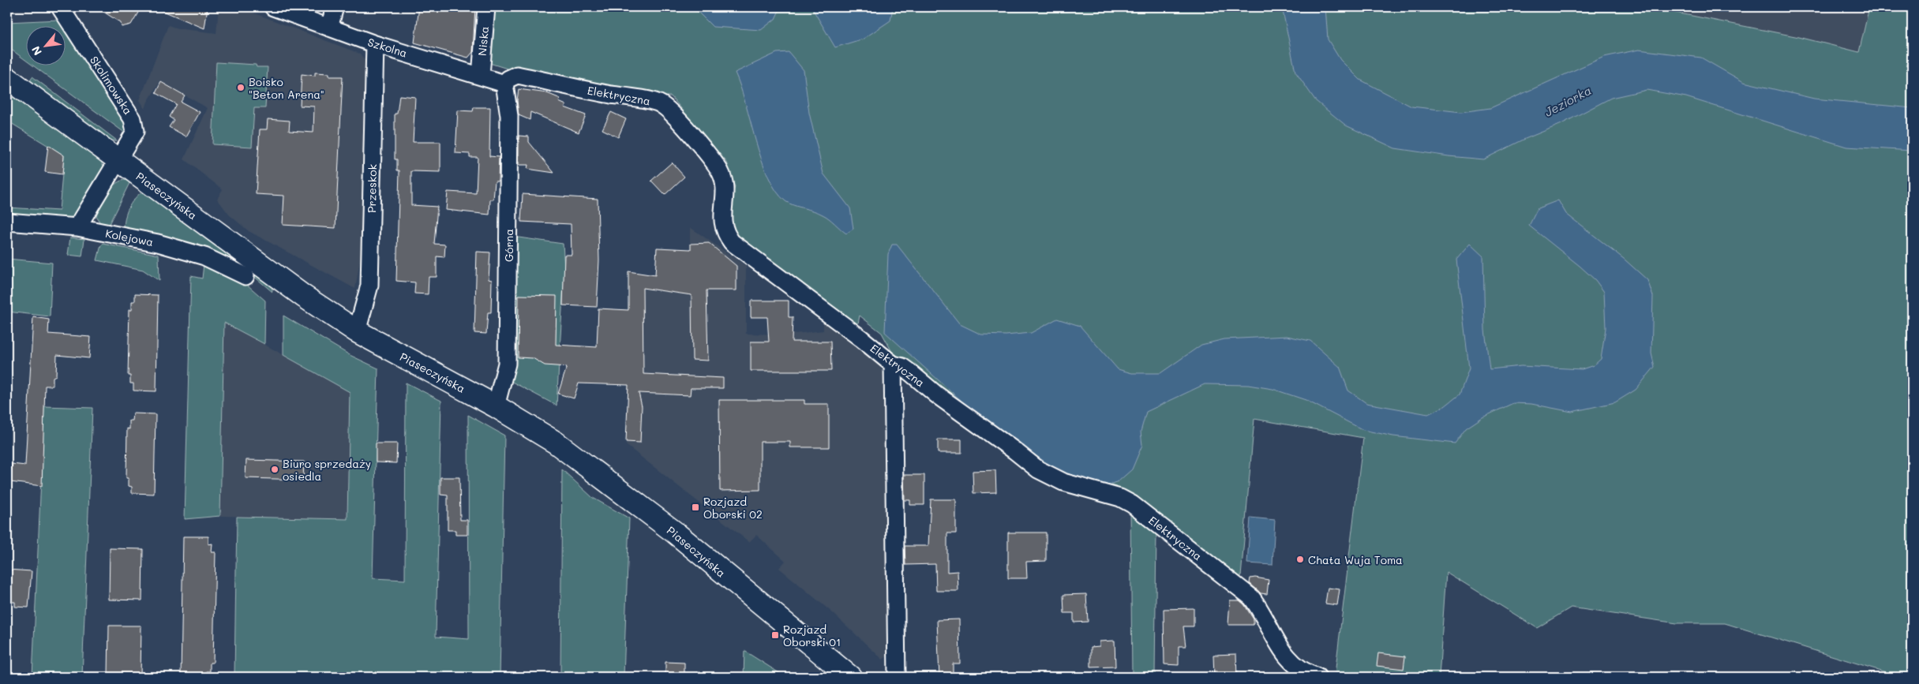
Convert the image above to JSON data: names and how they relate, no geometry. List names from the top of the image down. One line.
{"streets":{"main road":["Piaseczyńska"],"street":["Niska","Szkolna","Skolimowska","Elektryczna","Przeskok","Kolejowa","Górna"]},"crossings":[["Niska","Szkolna"],["Szkolna","Elektryczna"],["Szkolna","Przeskok"],["Szkolna","Górna"],["Skolimowska","Piaseczyńska"],["Skolimowska","Kolejowa"],["Elektryczna","Górna"],["Przeskok","Piaseczyńska"],["Piaseczyńska","Górna"]],"water":["Jeziorka"],"places":{"other":["Boisko \"Beton Arena\"","Biuro sprzedaży osiedla","Chata Wuja Toma"],"transit":["Rozjazd Oborski 02","Rozjazd Oborski 01"]},"north":"bottom left"}
